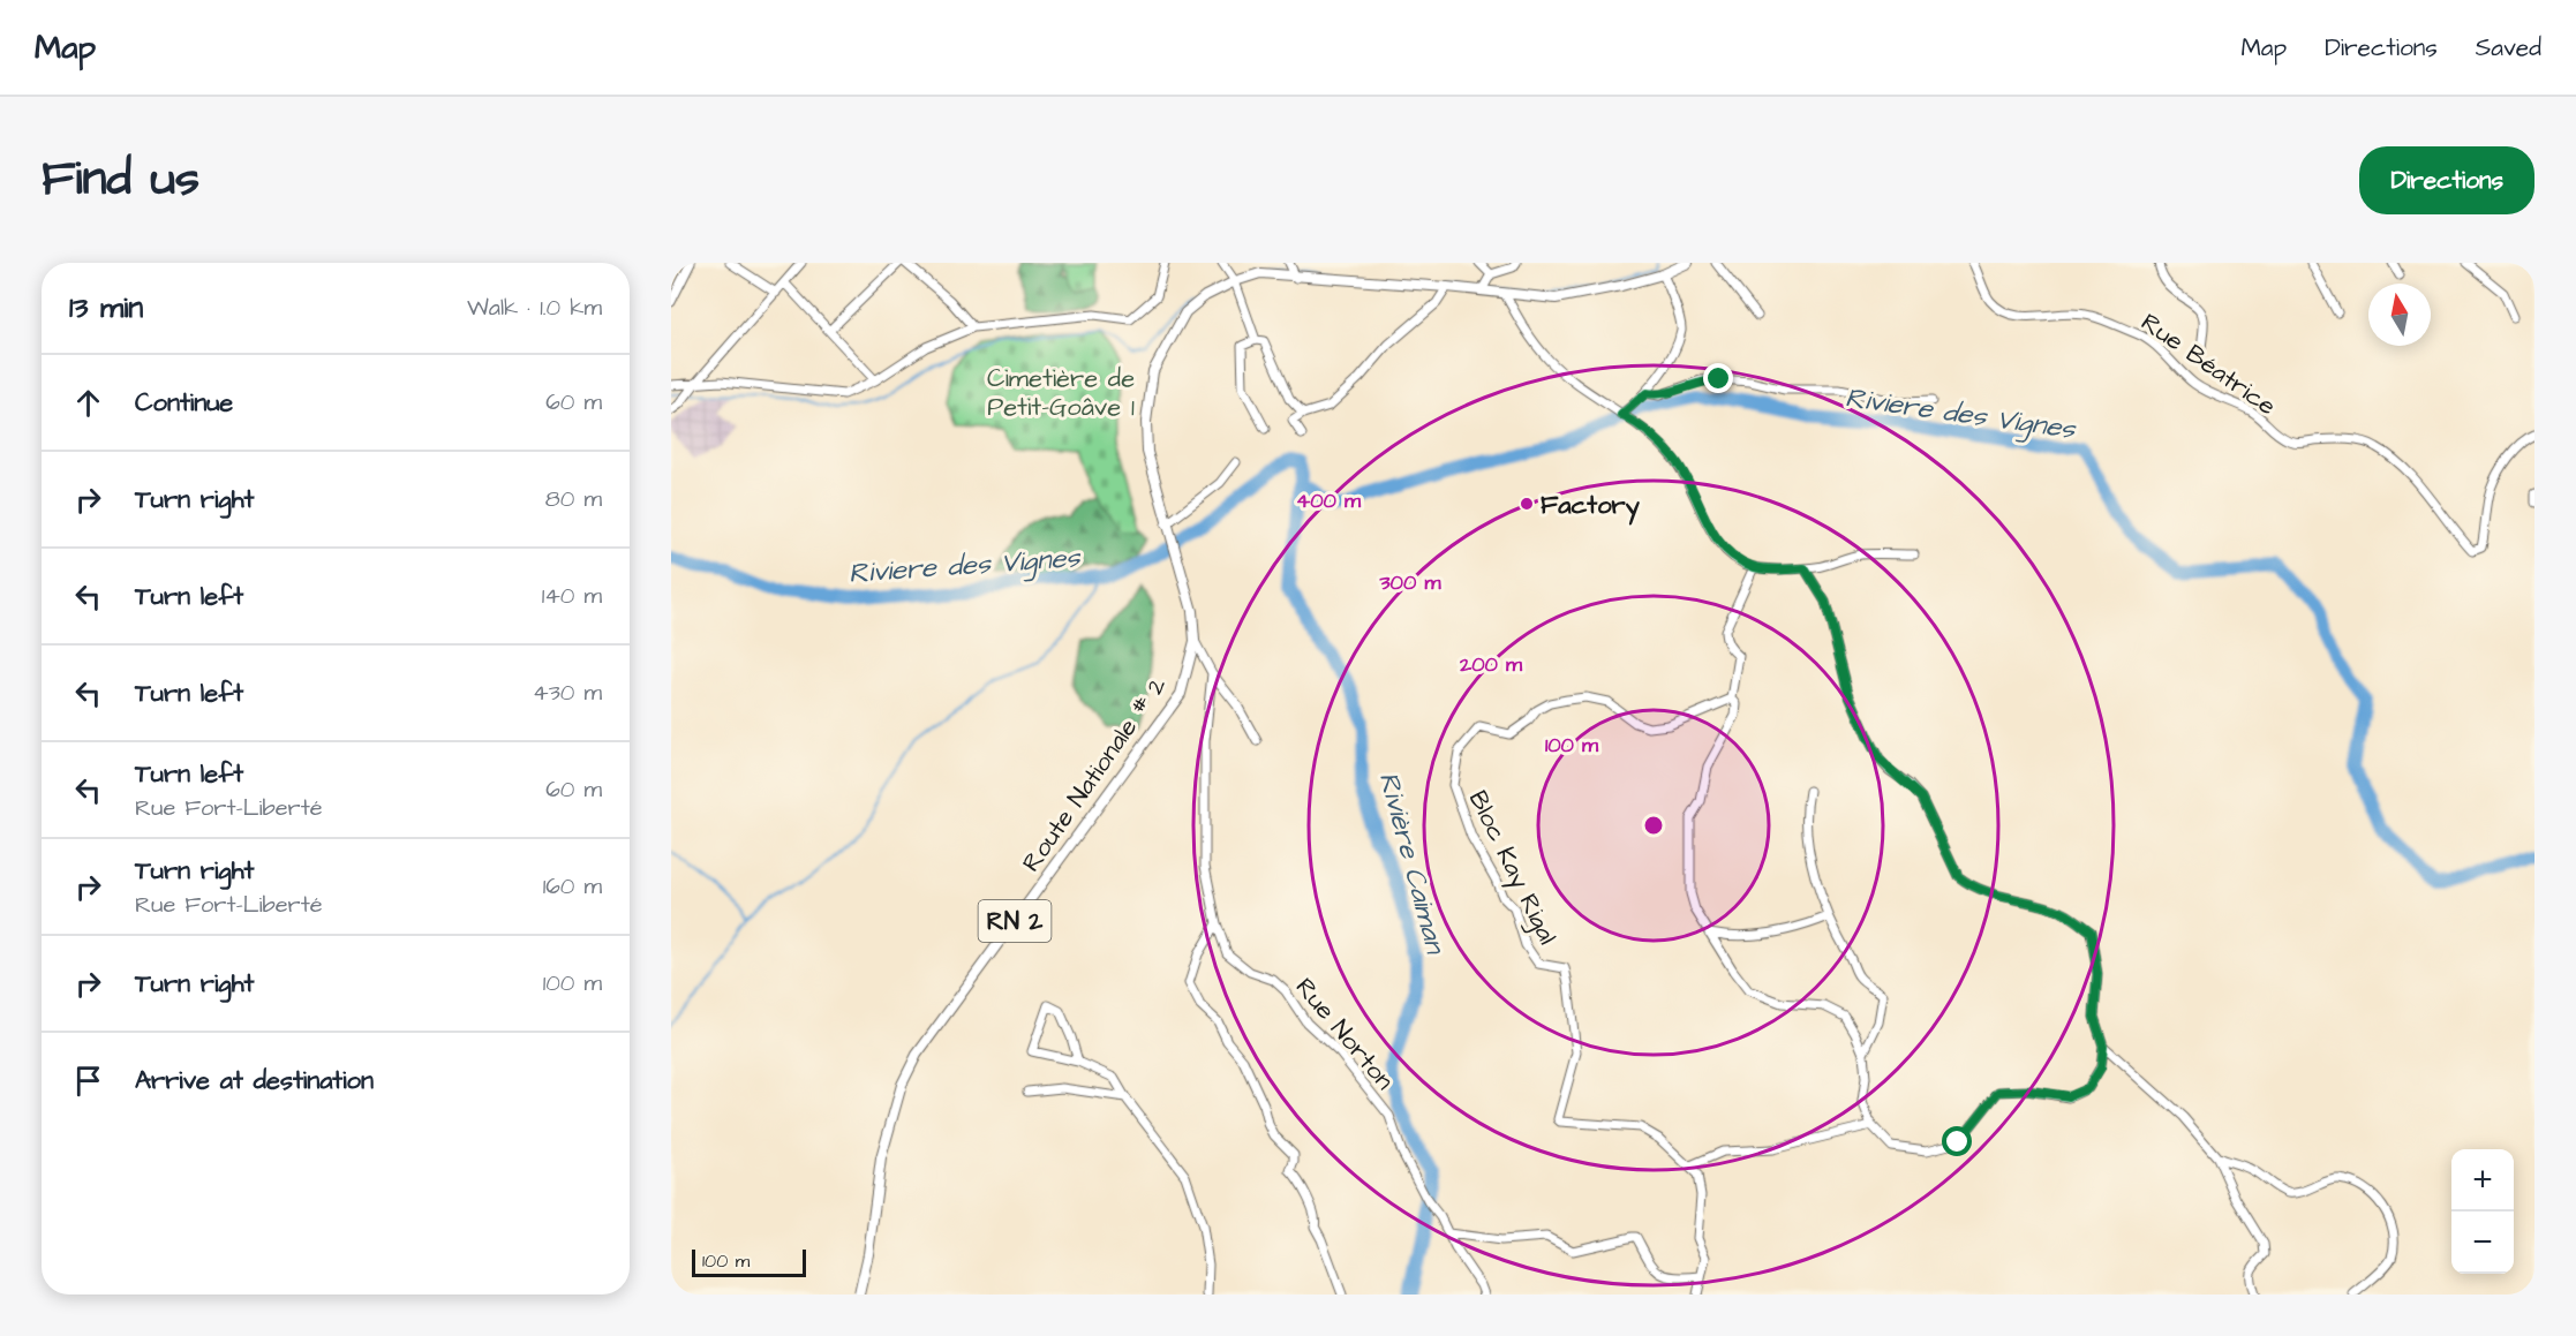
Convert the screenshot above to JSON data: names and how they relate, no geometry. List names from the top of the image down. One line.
{"streets":{"main road":["Route Nationale # 2","RN 2"],"street":["Rue Béatrice","Bloc Kay Rigal","Rue Norton"]},"crossings":[["Route Nationale # 2","RN 2"]],"water":["Riviere des Vignes","Rivière Caiman"],"parks":["Cimetière de Petit-Goâve 1"],"places":["Factory"],"scale_bar":"100 m","north":"top","page":{"header":"Map","nav":["Map","Directions","Saved"],"title":"Find us","buttons":"Directions","heading":["13 min","Walk · 1.0 km"],"list":[["Continue","60 m"],["Turn right","80 m"],["Turn left","140 m"],["Turn left","430 m"],["Turn left","Rue Fort-Liberté","60 m"],["Turn right","Rue Fort-Liberté","160 m"],["Turn right","100 m"],"Arrive at destination"],"map_buttons":["+","−"],"scale":"100 m"},"rings":["400 m","300 m","200 m","100 m"]}
